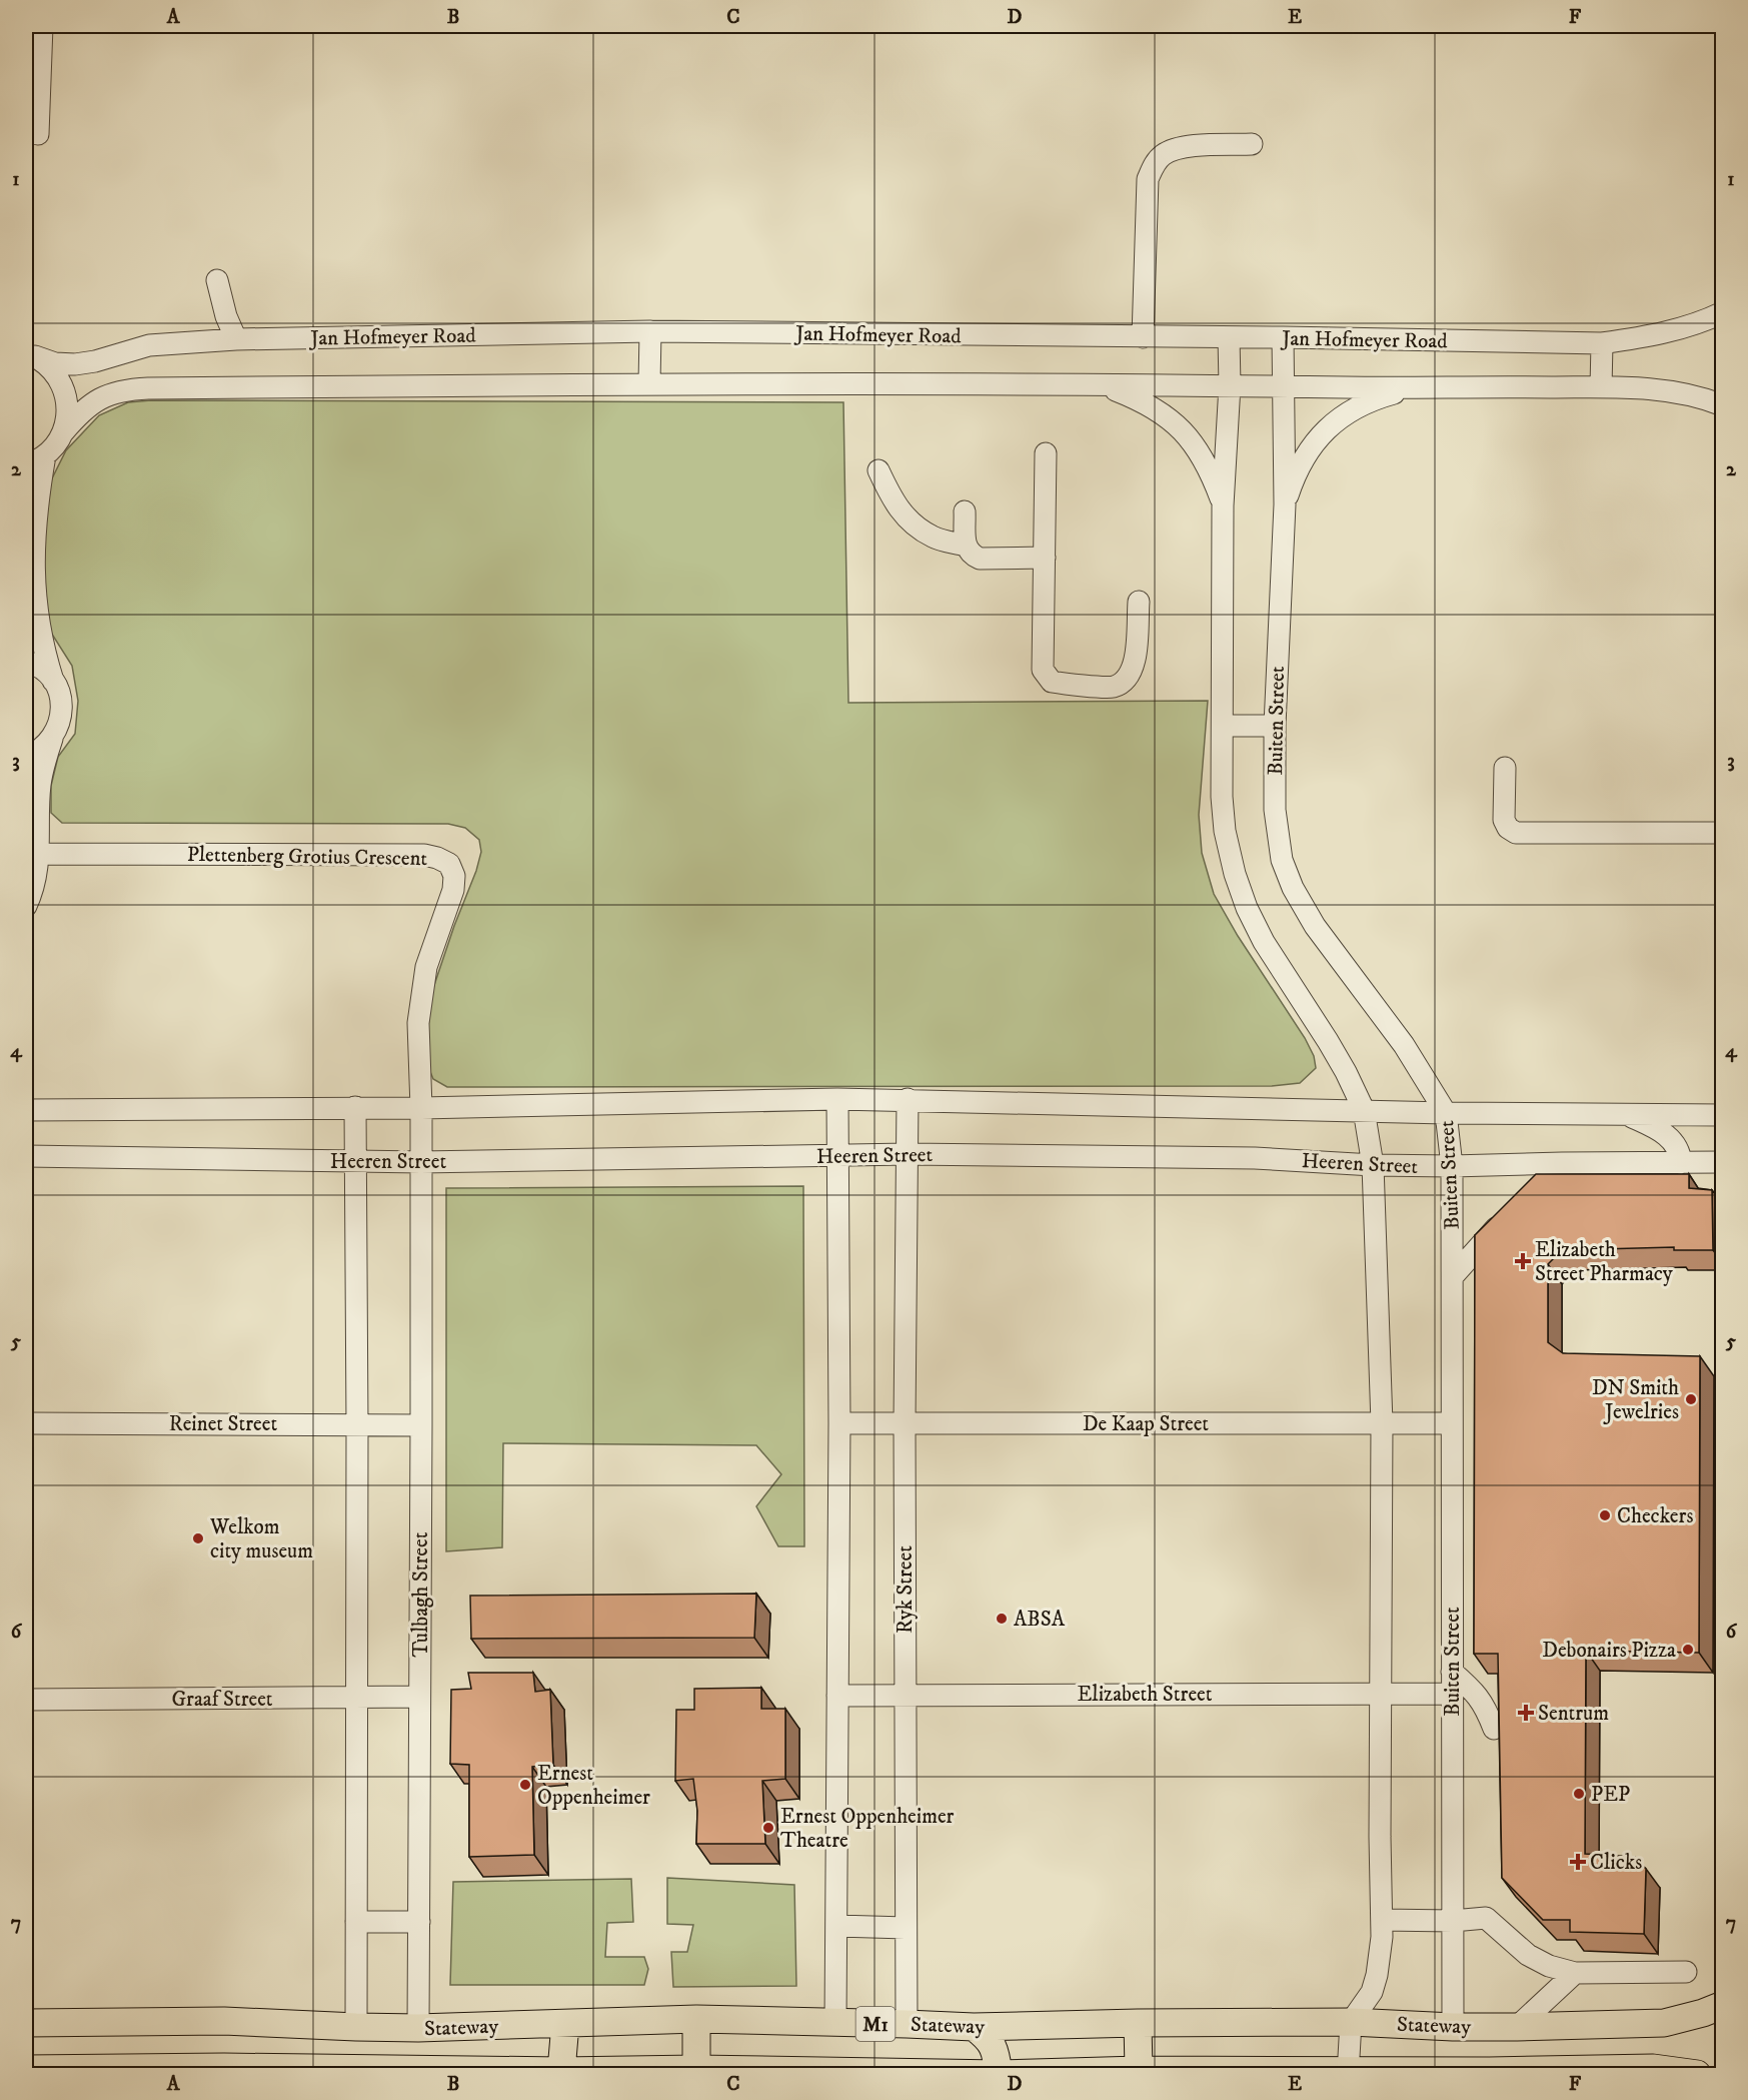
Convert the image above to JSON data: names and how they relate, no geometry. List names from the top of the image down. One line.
{"streets":{"main road":["M1","Stateway"],"street":["Jan Hofmeyer Road","Buiten Street","Plettenberg Grotius Crescent","Heeren Street","Reinet Street","De Kaap Street","Ryk Street","Tulbagh Street","Elizabeth Street","Graaf Street"]},"crossings":[["Jan Hofmeyer Road","Buiten Street"],["Buiten Street","Heeren Street"],["Buiten Street","De Kaap Street"],["Buiten Street","Elizabeth Street"],["Buiten Street","Stateway"],["Plettenberg Grotius Crescent","Heeren Street"],["Plettenberg Grotius Crescent","Tulbagh Street"],["Heeren Street","Ryk Street"],["Heeren Street","Tulbagh Street"],["Reinet Street","Tulbagh Street"],["De Kaap Street","Ryk Street"],["Ryk Street","Elizabeth Street"],["Ryk Street","Stateway"],["Tulbagh Street","Graaf Street"],["Tulbagh Street","Stateway"]],"places":{"health":["Elizabeth Street Pharmacy","Sentrum","Clicks"],"other":["DN Smith Jewelries","Checkers","Welkom city museum","ABSA","Debonairs Pizza","Ernest Oppenheimer","PEP","Ernest Oppenheimer Theatre"]},"grid":{"columns":["A","B","C","D","E","F"],"rows":["1","2","3","4","5","6","7"]}}
